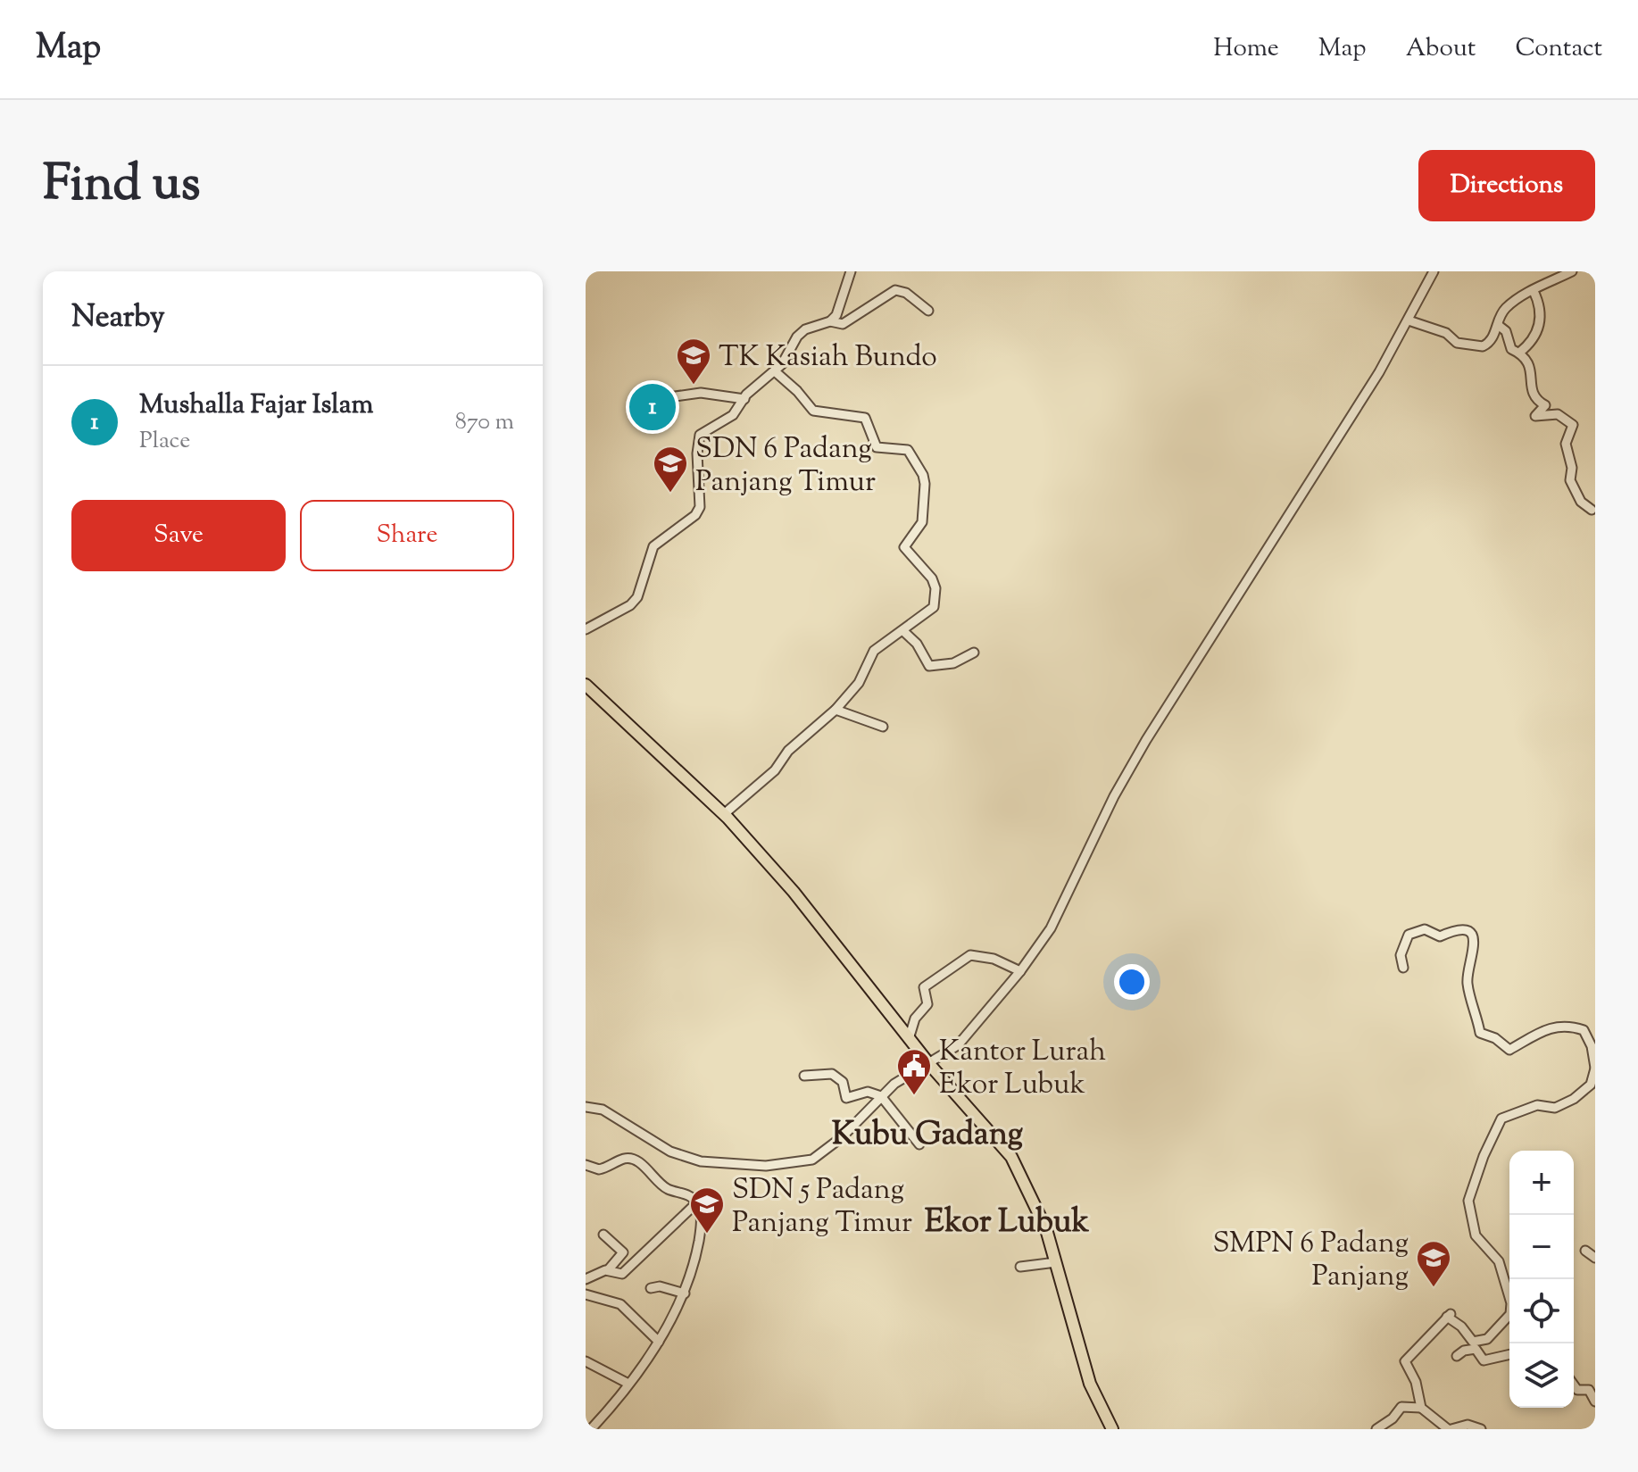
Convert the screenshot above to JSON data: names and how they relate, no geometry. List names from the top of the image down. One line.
{"districts":["Kubu Gadang","Ekor Lubuk"],"places":{"school or university":["TK Kasiah Bundo","SDN 6 Padang Panjang Timur","SDN 5 Padang Panjang Timur","SMPN 6 Padang Panjang"],"public building":["Kantor Lurah Ekor Lubuk"]},"page":{"header":"Map","nav":["Home","Map","About","Contact"],"title":"Find us","buttons":["Directions",["Save","Share"]],"heading":"Nearby","list":[{"mark":"1","name":"Mushalla Fajar Islam","note":"Place","value":"870 m"}],"pins":"1","map_buttons":["+","−"]}}
